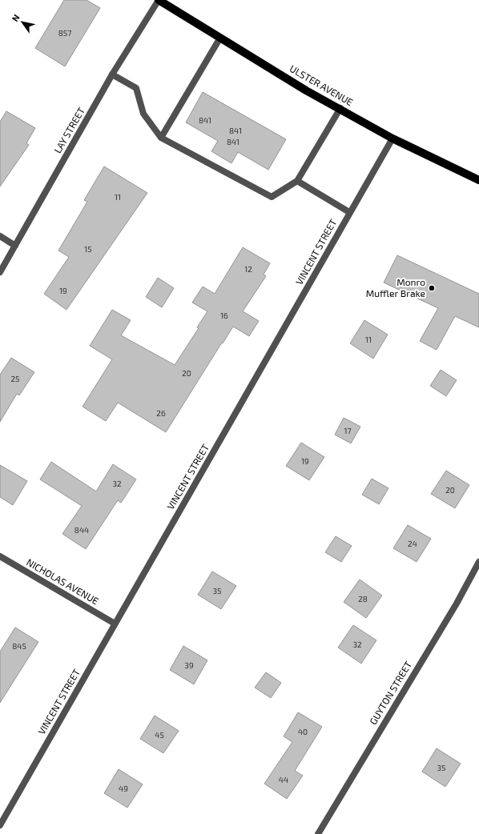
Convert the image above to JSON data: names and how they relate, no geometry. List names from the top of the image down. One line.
{"streets":{"main road":["ULSTER AVENUE"],"street":["LAY STREET","VINCENT STREET","NICHOLAS AVENUE","GUYTON STREET"]},"crossings":[["ULSTER AVENUE","LAY STREET"],["ULSTER AVENUE","VINCENT STREET"],["VINCENT STREET","NICHOLAS AVENUE"]],"places":["Monro Muffler Brake"],"house_numbers":["857","841","841","841","11","15","12","19","16","11","20","25","26","17","19","32","20","844","24","35","28","32","845","39","40","45","35","44","49"],"north":"top left"}
